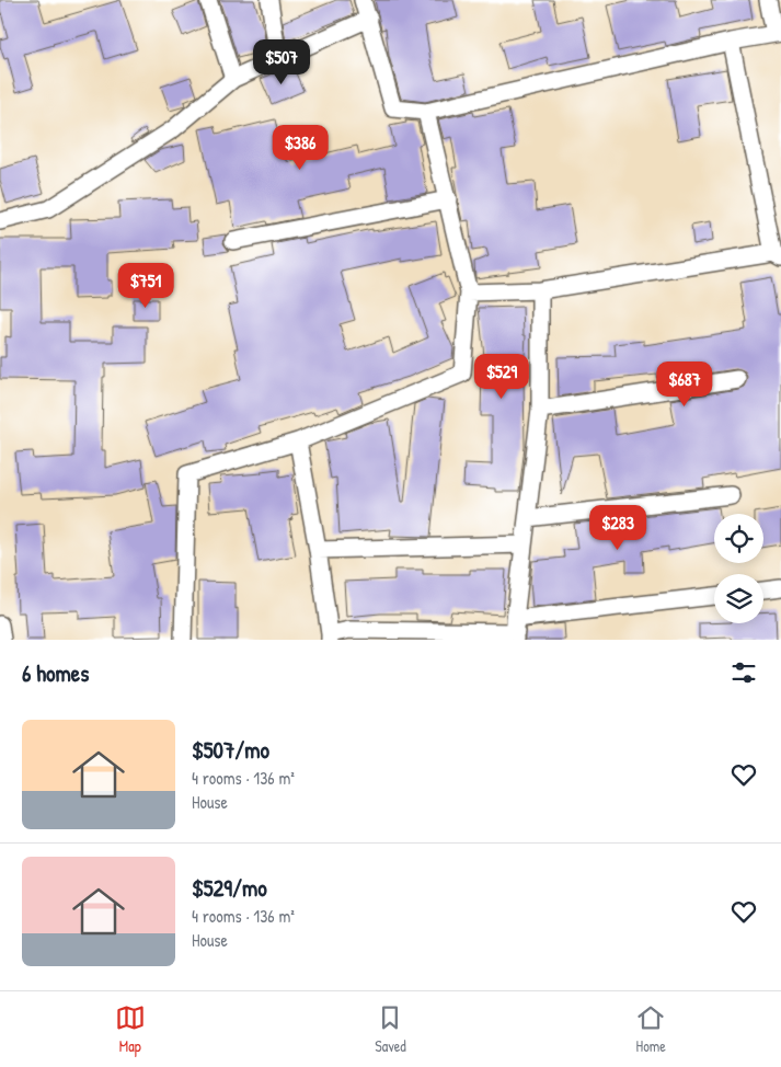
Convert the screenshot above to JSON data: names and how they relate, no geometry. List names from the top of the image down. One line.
{"page":{"price":["$507","$386","$751","$529","$687","$283"],"heading":"6 homes","list":[{"name":"$507/mo","note":"4 rooms · 136 m² · House"},{"name":"$529/mo","note":"4 rooms · 136 m² · House"}],"tabs":["Map","Saved","Home"]}}
